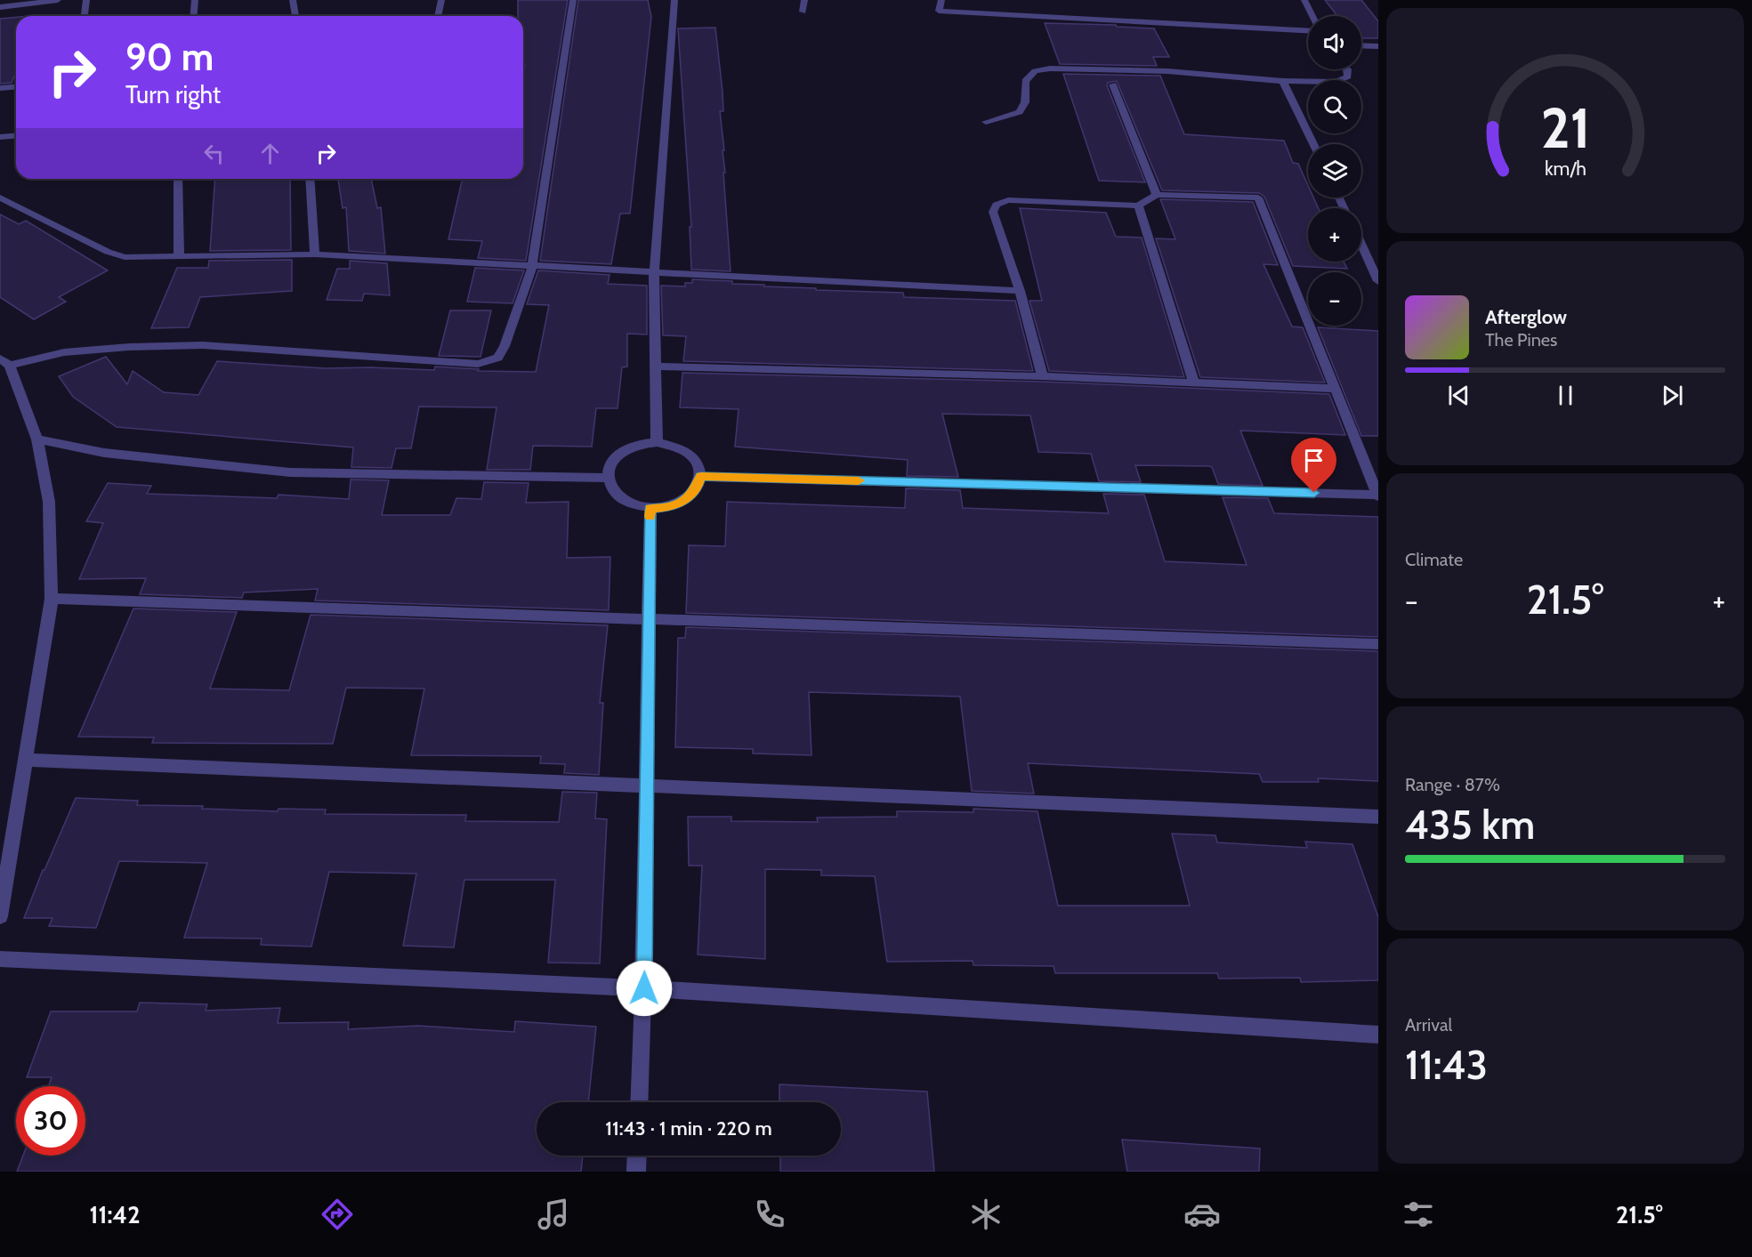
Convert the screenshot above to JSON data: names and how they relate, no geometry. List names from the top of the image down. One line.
{"page":{"map_buttons":["+","−"],"turn":["90 m","Turn right"],"song":["Afterglow","The Pines"],"tile":["Climate",["Range · 87%","435 km"],["Arrival","11:43"]],"heat":["−","21.5°","+"],"limit":"30","trip":"11:43 · 1 min · 220 m","tabs":["11:42","21.5°"],"gauge":["21","km/h"]}}
